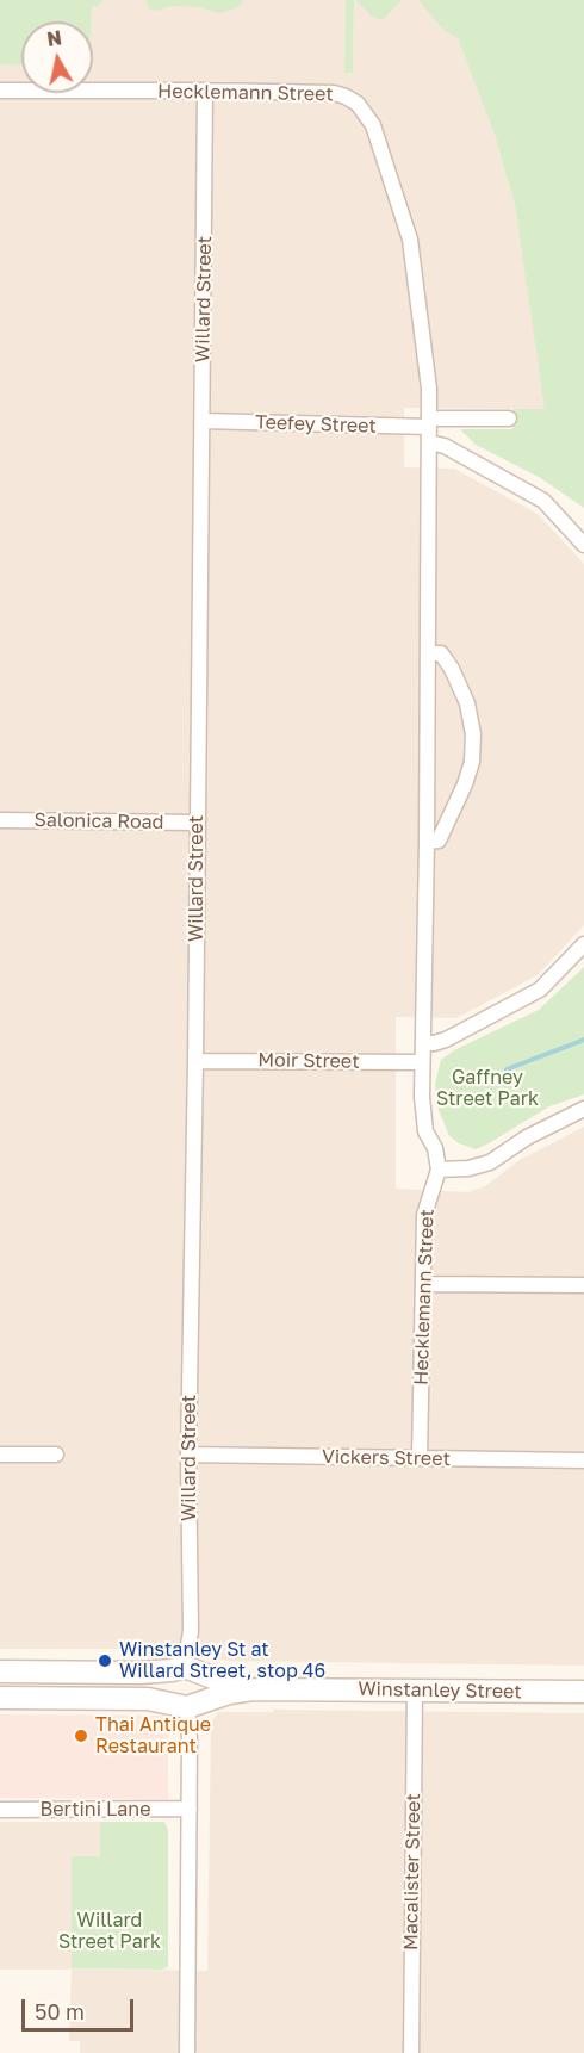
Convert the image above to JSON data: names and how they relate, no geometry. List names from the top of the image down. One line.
{"streets":{"street":["Hecklemann Street","Willard Street","Teefey Street","Salonica Road","Moir Street","Vickers Street","Winstanley Street","Bertini Lane","Macalister Street"]},"crossings":[["Hecklemann Street","Willard Street"],["Hecklemann Street","Teefey Street"],["Hecklemann Street","Moir Street"],["Hecklemann Street","Vickers Street"],["Willard Street","Teefey Street"],["Willard Street","Salonica Road"],["Willard Street","Moir Street"],["Willard Street","Vickers Street"],["Willard Street","Winstanley Street"],["Winstanley Street","Macalister Street"]],"parks":["Gaffney Street Park","Willard Street Park"],"places":["Winstanley St at Willard Street, stop 46","Thai Antique Restaurant"],"scale_bar":"50 m","north":"top"}
